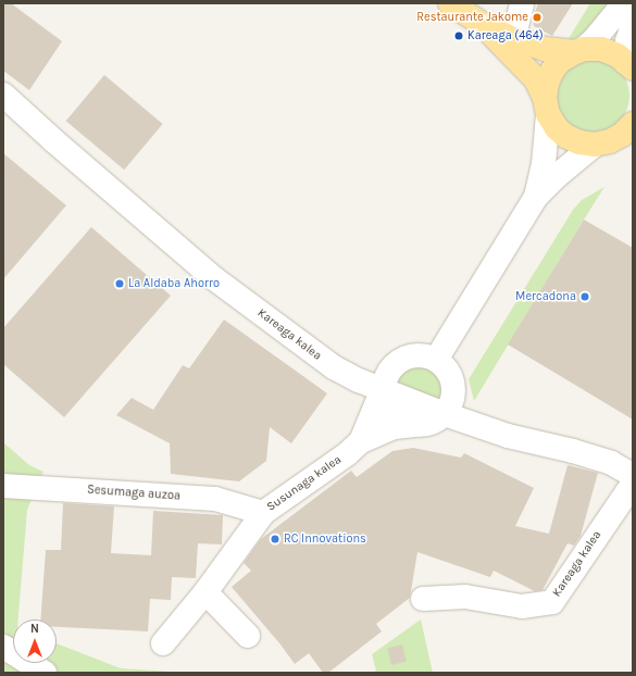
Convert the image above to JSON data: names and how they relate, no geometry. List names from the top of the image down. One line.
{"streets":{"street":["Kareaga kalea","Susunaga kalea","Sesumaga auzoa"]},"crossings":[["Susunaga kalea","Sesumaga auzoa"]],"places":["Restaurante Jakome","Kareaga (464)","La Aldaba Ahorro","Mercadona","RC Innovations"],"north":"top"}
